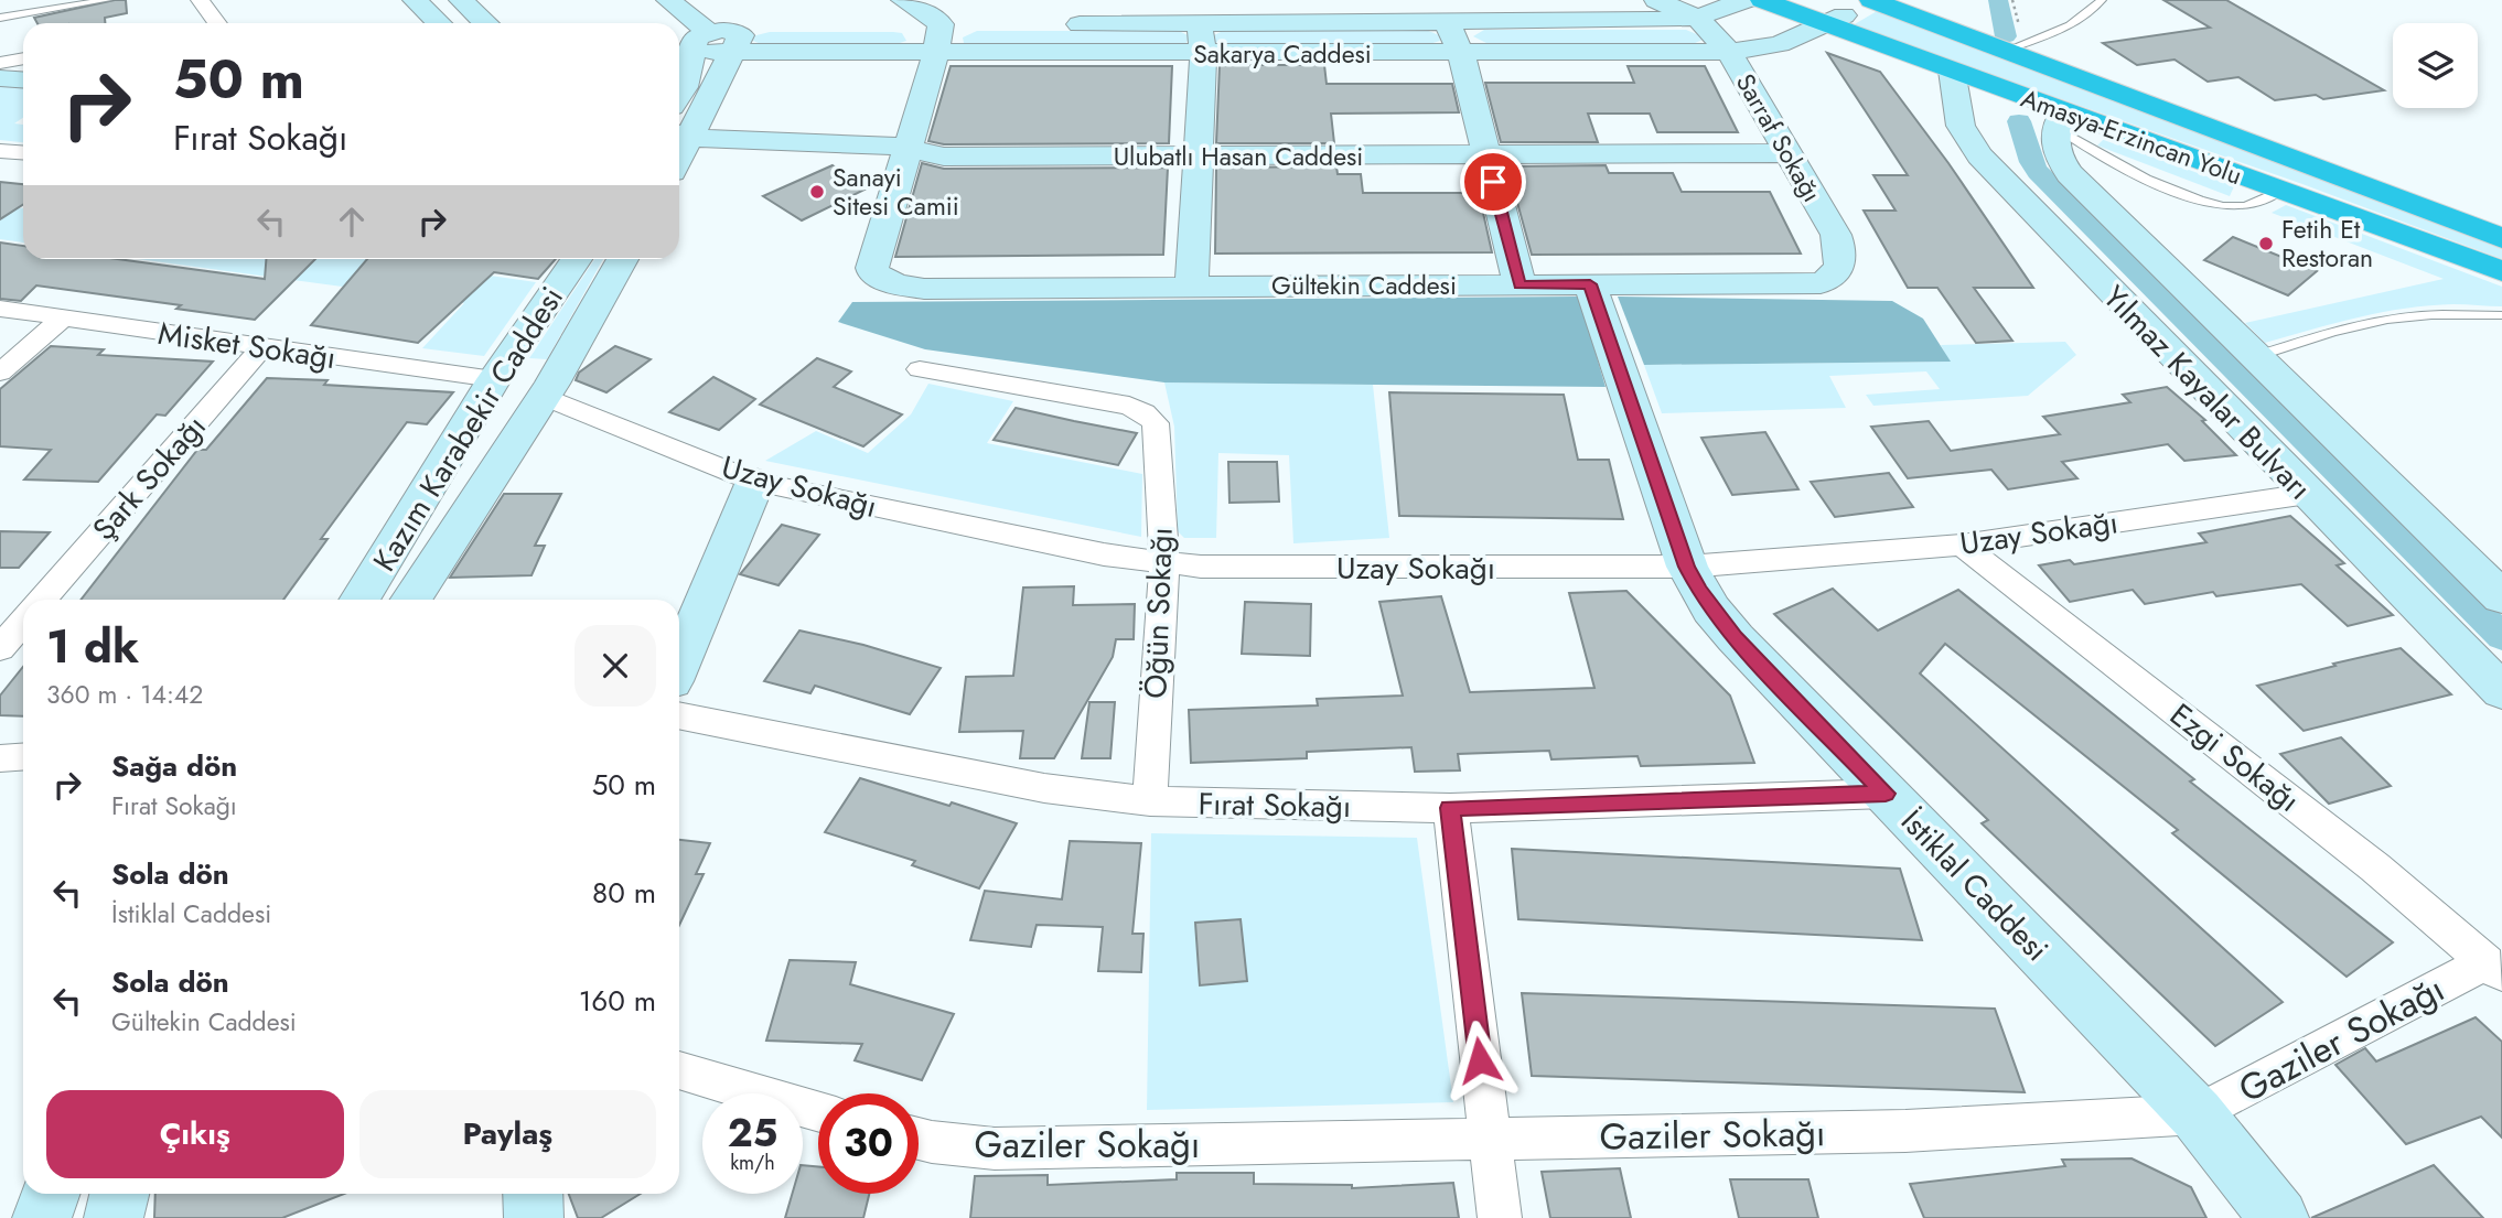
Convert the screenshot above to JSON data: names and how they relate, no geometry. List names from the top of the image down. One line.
{"streets":{"highway":["Amasya-Erzincan Yolu"],"street":["Sakarya Caddesi","Sarraf Sokağı","Ulubatlı Hasan Caddesi","Gültekin Caddesi","Misket Sokağı","Yılmaz Kayalar Bulvarı","Kazım Karabekir Caddesi","Şark Sokağı","Uzay Sokağı","Öğün Sokağı","Ezgi Sokağı","Fırat Sokağı","İstiklal Caddesi","Gaziler Sokağı"]},"crossings":[["Sakarya Caddesi","Amasya-Erzincan Yolu"],["Sakarya Caddesi","Sarraf Sokağı"],["Amasya-Erzincan Yolu","Yılmaz Kayalar Bulvarı"],["Sarraf Sokağı","Ulubatlı Hasan Caddesi"],["Sarraf Sokağı","Gültekin Caddesi"],["Ulubatlı Hasan Caddesi","Gültekin Caddesi"],["Gültekin Caddesi","İstiklal Caddesi"],["Misket Sokağı","Kazım Karabekir Caddesi"],["Misket Sokağı","Şark Sokağı"],["Yılmaz Kayalar Bulvarı","Uzay Sokağı"],["Kazım Karabekir Caddesi","Uzay Sokağı"],["Uzay Sokağı","Öğün Sokağı"],["Uzay Sokağı","Ezgi Sokağı"],["Uzay Sokağı","İstiklal Caddesi"],["Öğün Sokağı","Fırat Sokağı"],["Ezgi Sokağı","Gaziler Sokağı"],["Fırat Sokağı","İstiklal Caddesi"],["İstiklal Caddesi","Gaziler Sokağı"]],"places":["Sanayi Sitesi Camii","Fetih Et Restoran"],"page":{"turn":["50 m","Fırat Sokağı"],"heading":["1 dk","360 m · 14:42"],"list":[{"name":"Sağa dön","note":"Fırat Sokağı","value":"50 m"},{"name":"Sola dön","note":"İstiklal Caddesi","value":"80 m"},{"name":"Sola dön","note":"Gültekin Caddesi","value":"160 m"}],"buttons":["Çıkış","Paylaş"],"speed":"25 km/h","limit":"30"}}
